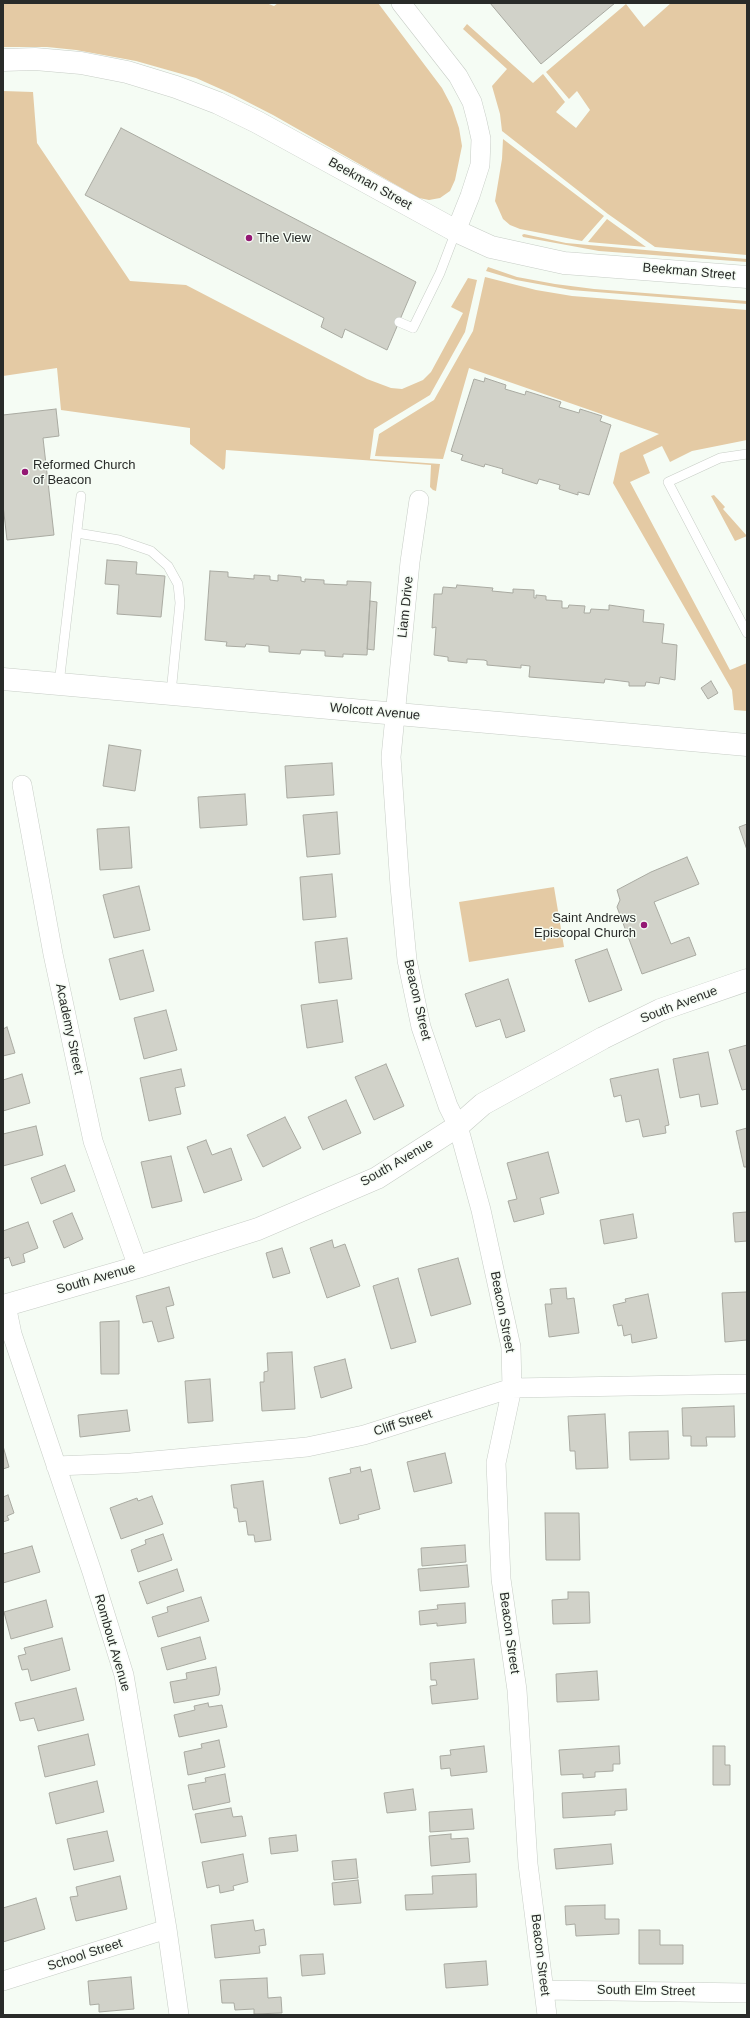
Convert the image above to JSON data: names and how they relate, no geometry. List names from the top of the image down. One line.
{"streets":{"street":["Beekman Street","Liam Drive","Wolcott Avenue","Beacon Street","South Avenue","Academy Street","Cliff Street","Rombout Avenue","School Street","South Elm Street"]},"crossings":[["Liam Drive","Wolcott Avenue"],["Liam Drive","Beacon Street"],["Wolcott Avenue","Beacon Street"],["Beacon Street","South Avenue"],["Beacon Street","Cliff Street"],["Beacon Street","South Elm Street"],["South Avenue","Academy Street"],["South Avenue","Rombout Avenue"],["Cliff Street","Rombout Avenue"],["Rombout Avenue","School Street"]],"places":["The View","Reformed Church of Beacon","Saint Andrews Episcopal Church"]}
